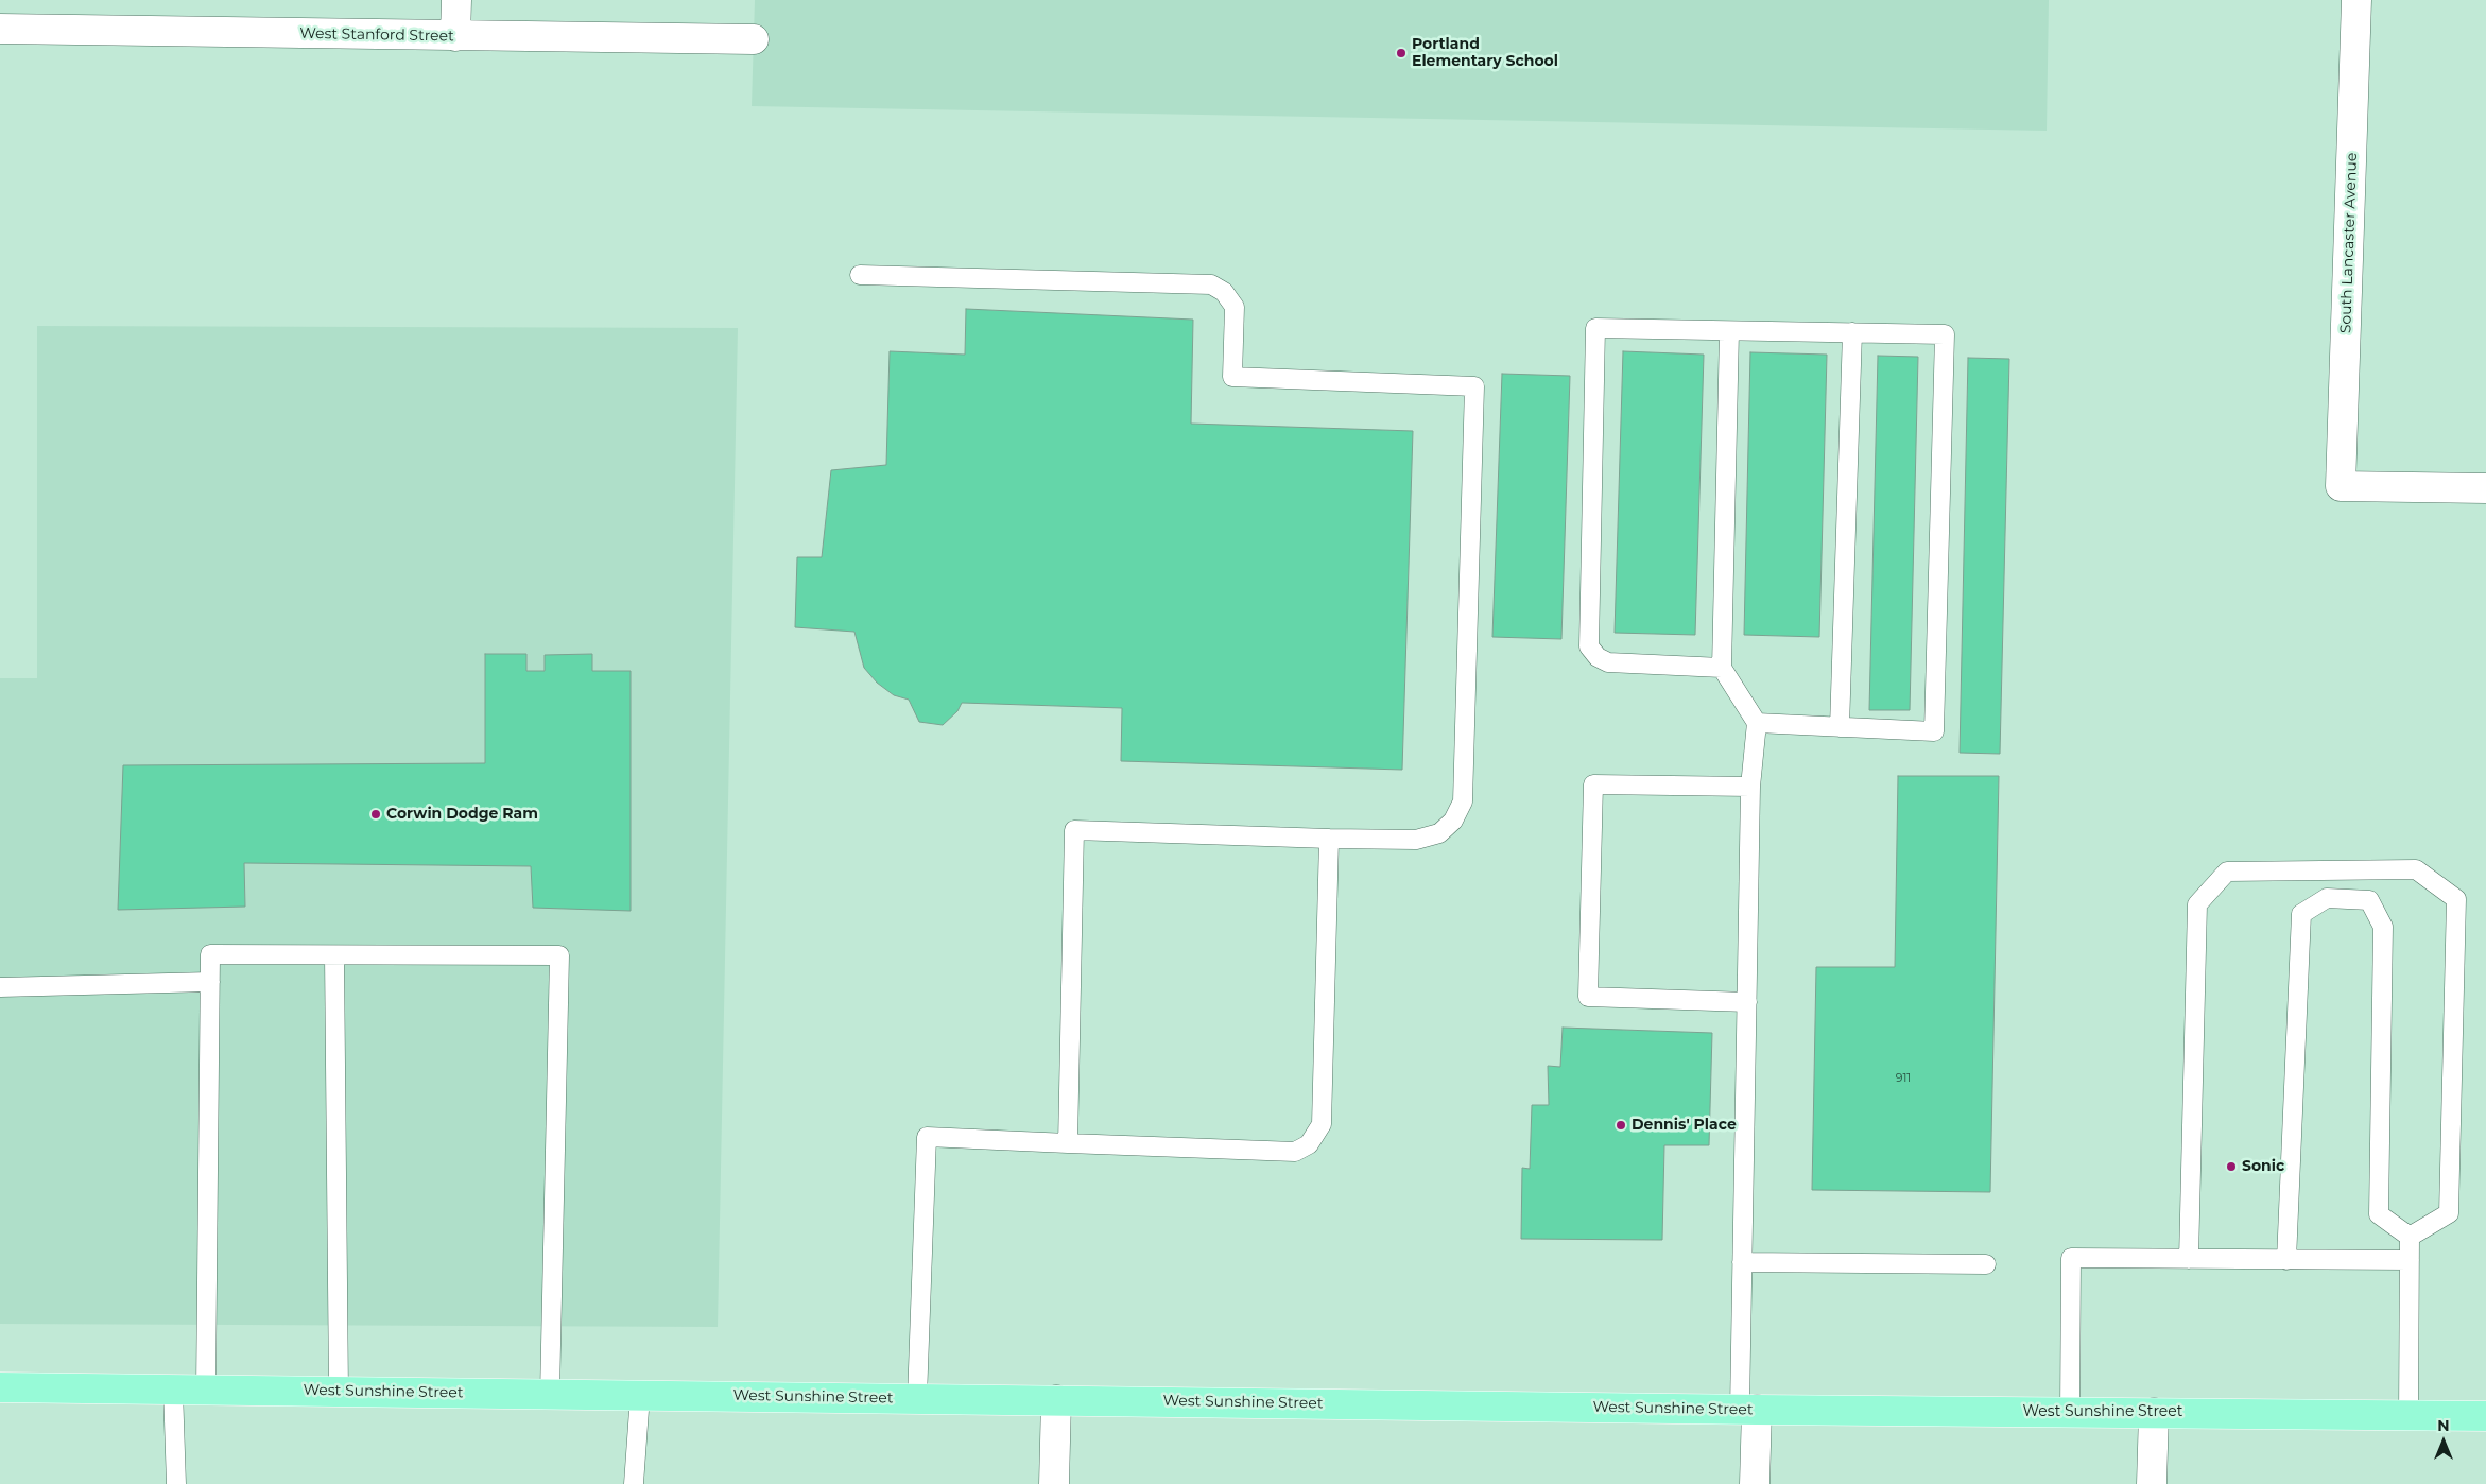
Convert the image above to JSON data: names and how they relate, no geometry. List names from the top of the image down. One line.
{"streets":{"main road":["West Sunshine Street"],"street":["West Stanford Street","South Lancaster Avenue"]},"places":["Portland Elementary School","Corwin Dodge Ram","Dennis' Place","Sonic"],"house_numbers":["911"],"north":"top"}
